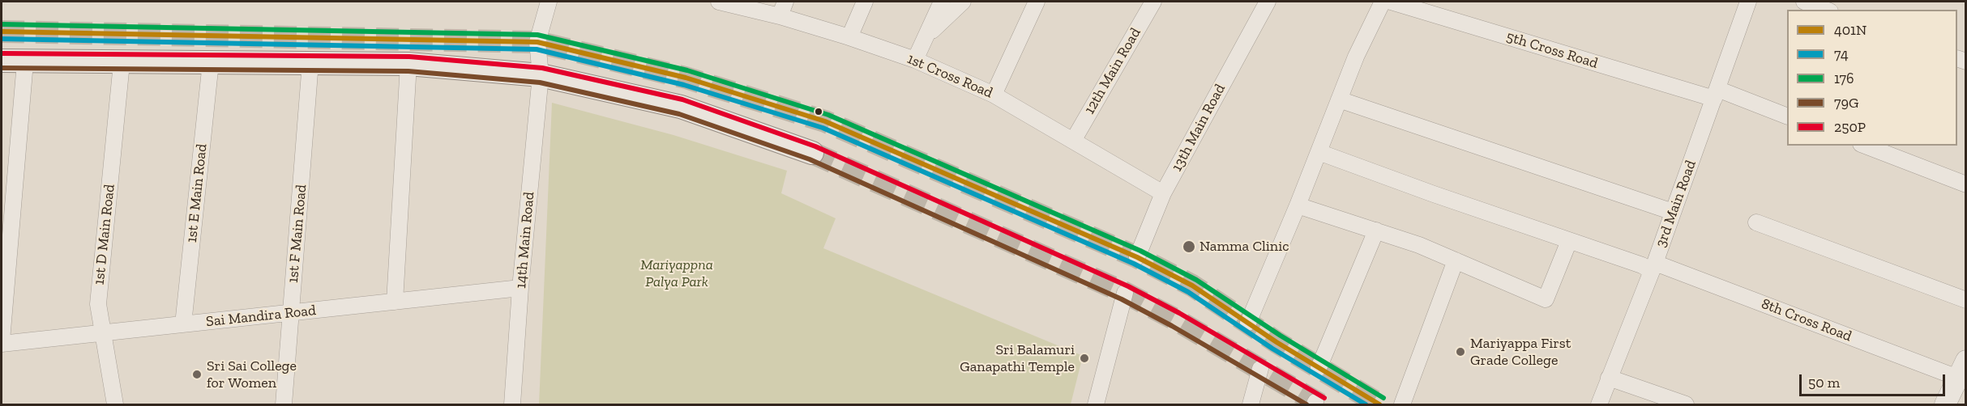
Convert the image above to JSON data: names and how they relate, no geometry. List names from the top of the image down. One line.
{"streets":{"street":["5th Cross Road","12th Main Road","1st Cross Road","13th Main Road","1st E Main Road","3rd Main Road","1st F Main Road","1st D Main Road","14th Main Road","Sai Mandira Road","8th Cross Road"]},"crossings":[["5th Cross Road","3rd Main Road"],["12th Main Road","1st Cross Road"],["1st Cross Road","13th Main Road"],["1st E Main Road","Sai Mandira Road"],["3rd Main Road","8th Cross Road"],["1st F Main Road","Sai Mandira Road"],["1st D Main Road","Sai Mandira Road"],["14th Main Road","Sai Mandira Road"]],"parks":["Mariyappna Palya Park"],"places":["Namma Clinic","Mariyappa First Grade College","Sri Balamuri Ganapathi Temple","Sri Sai College for Women"],"lines":["transit line 176","transit line 401N","transit line 74","transit line 250P","transit line 79G"],"legend":["401N","74","176","79G","250P"],"scale_bar":"50 m"}
